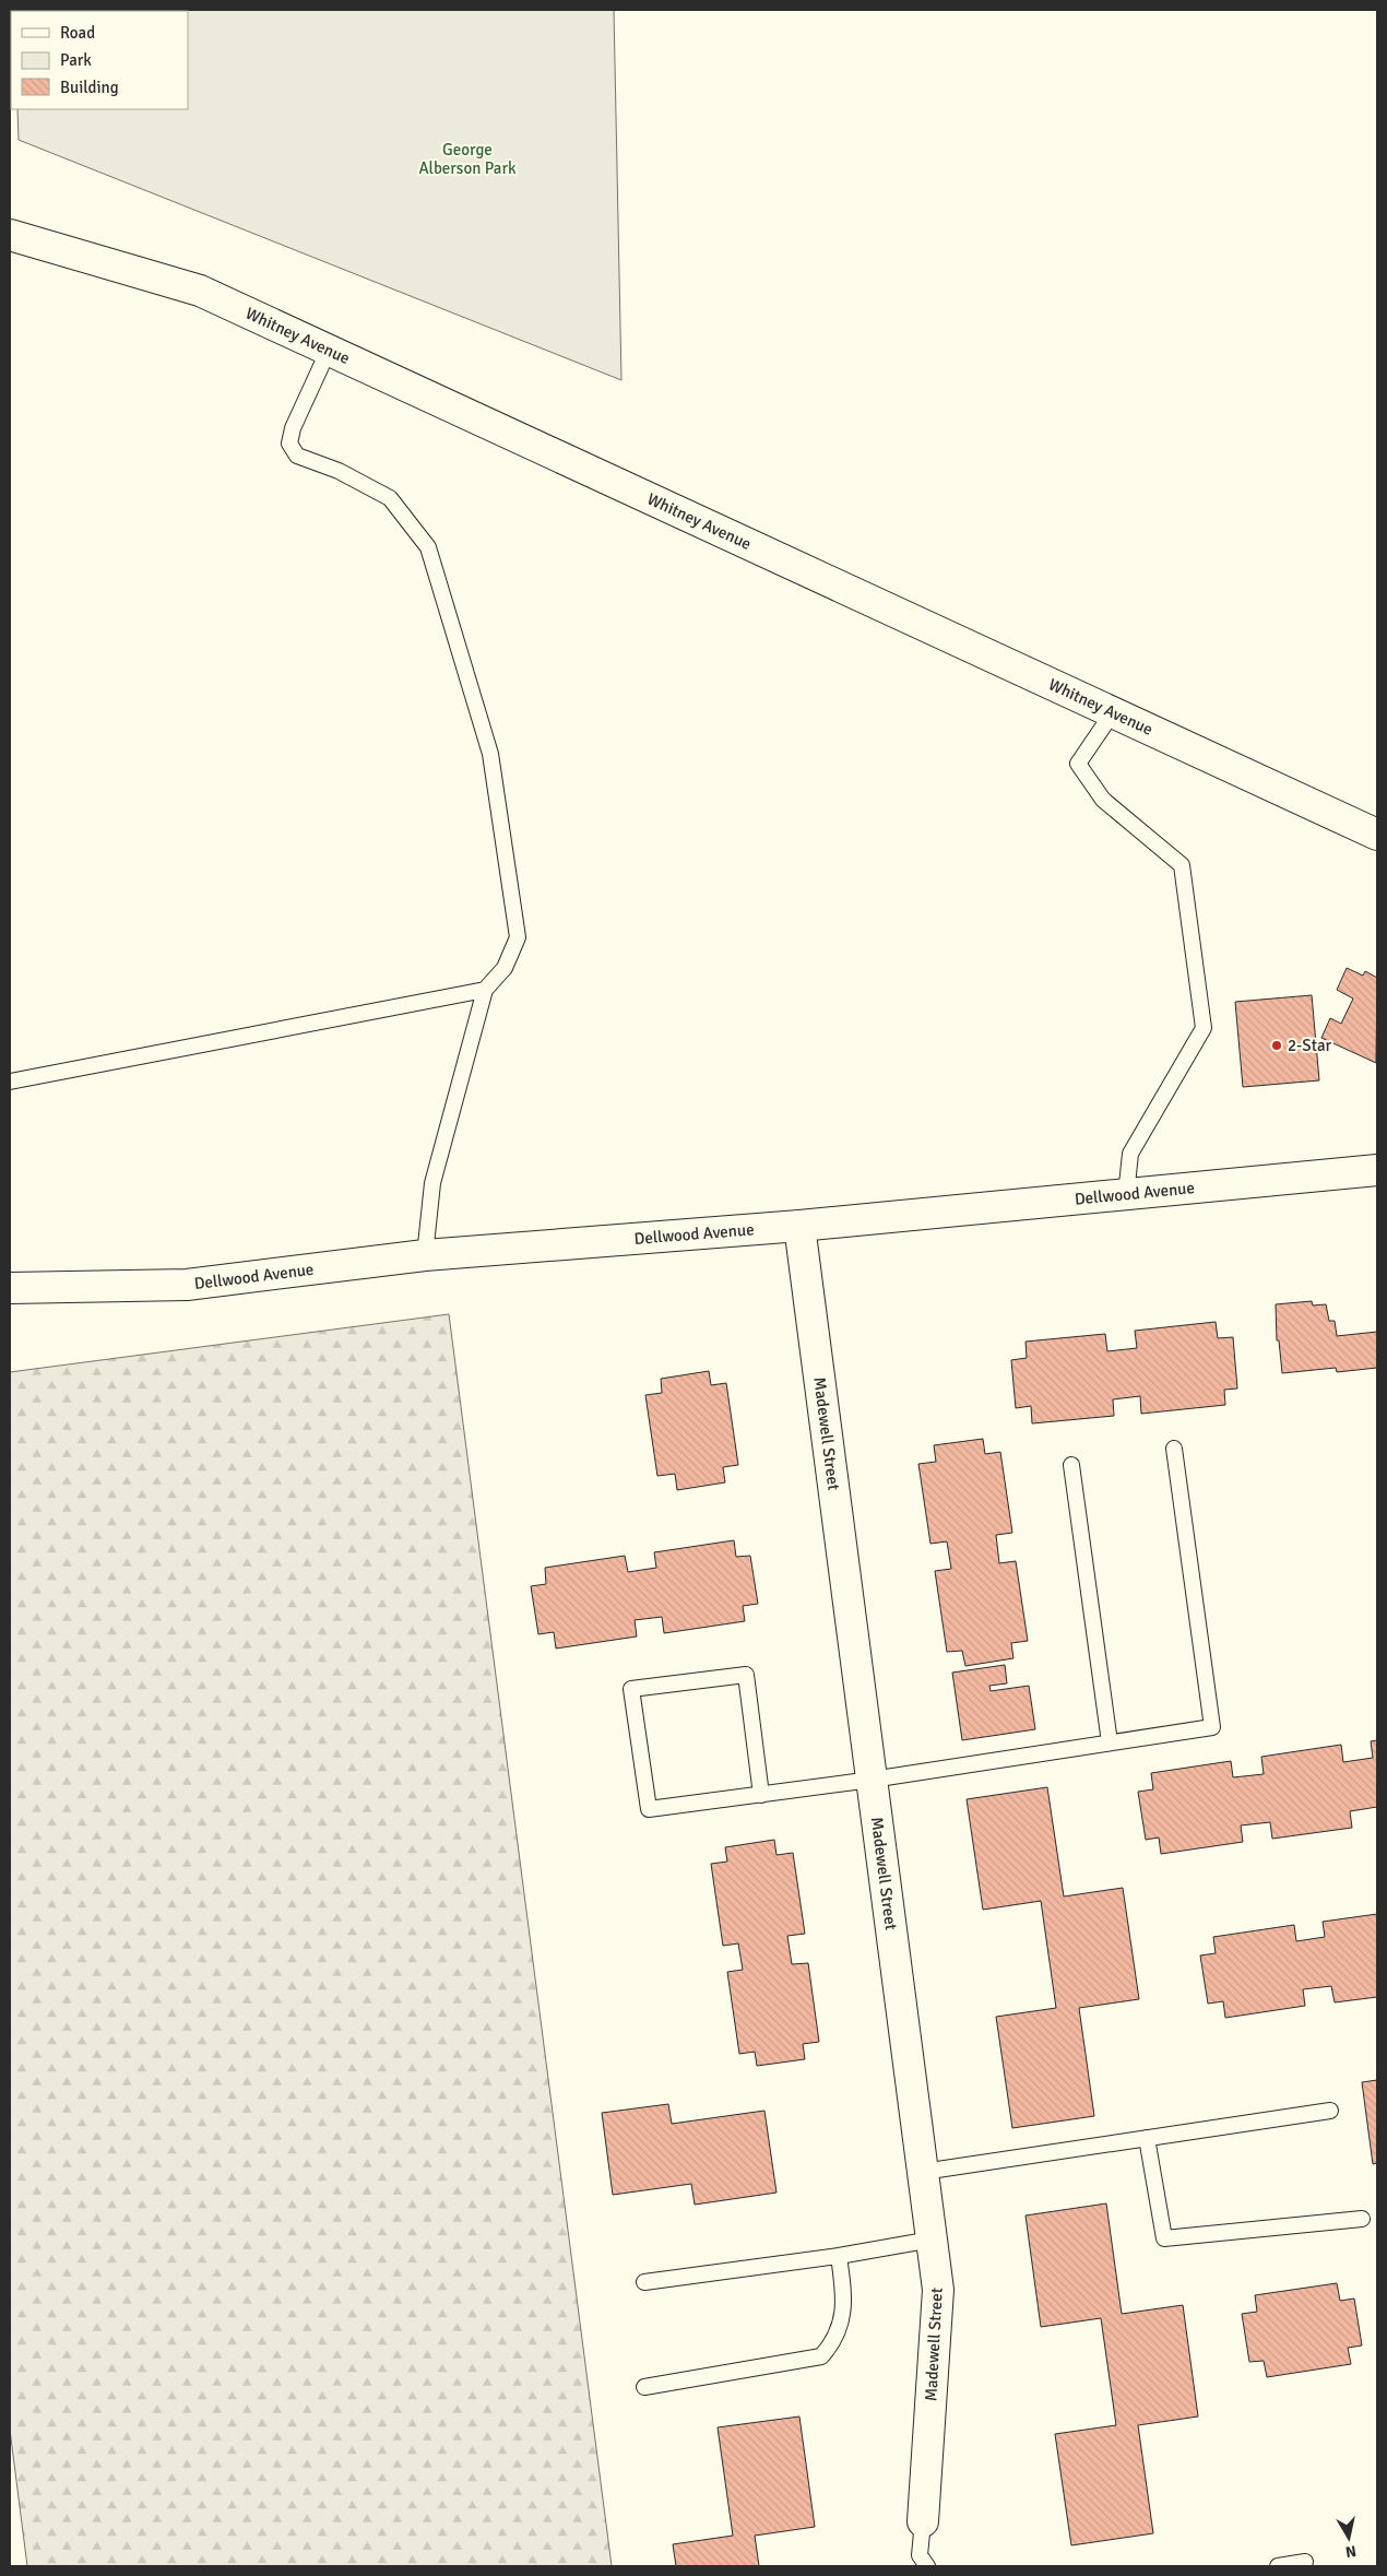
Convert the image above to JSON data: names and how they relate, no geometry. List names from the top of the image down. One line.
{"streets":{"street":["Whitney Avenue","Dellwood Avenue","Madewell Street"]},"crossings":[["Dellwood Avenue","Madewell Street"]],"parks":["George Alberson Park"],"places":["2-Star"],"legend":["Road","Park","Building"],"north":"bottom"}
